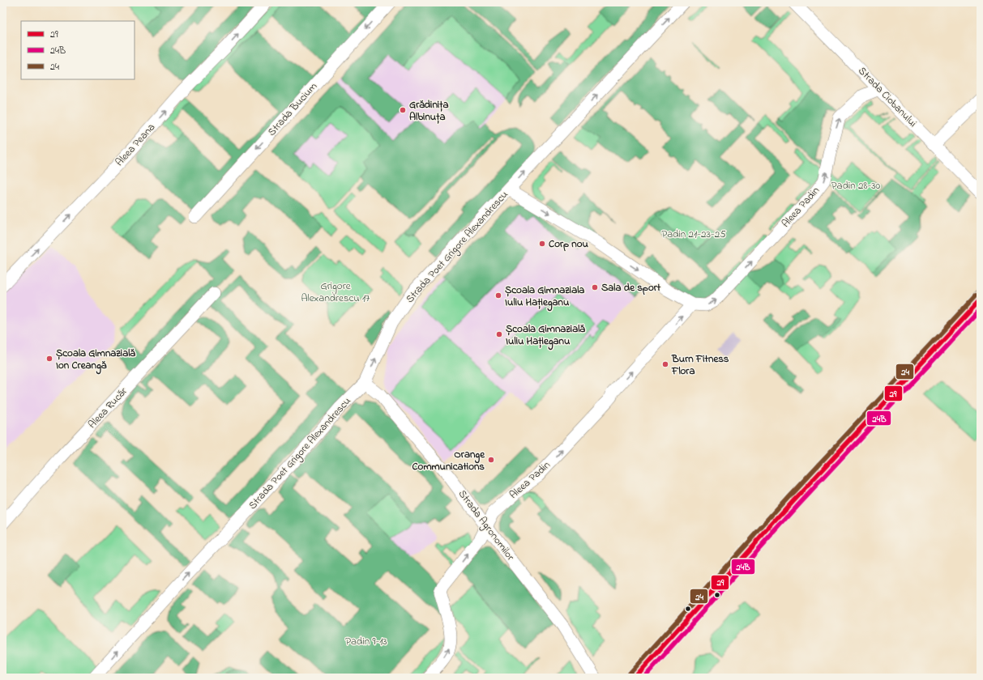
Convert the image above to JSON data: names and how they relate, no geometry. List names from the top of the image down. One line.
{"streets":{"street":["Strada Ciobanului","Strada Bucium","Aleea Peana","Aleea Padin","Strada Poet Grigore Alexandrescu","Aleea Rucăr","Strada Agronomilor"]},"crossings":[["Strada Ciobanului","Aleea Padin"],["Aleea Padin","Strada Agronomilor"],["Strada Poet Grigore Alexandrescu","Strada Agronomilor"]],"one_way":["Strada Bucium","Aleea Peana","Aleea Padin","Strada Poet Grigore Alexandrescu"],"parks":["Padin 28-30","Padin 21-23-25","Grigore Alexandrescu 17","Padin 9-13"],"places":["Grădinița Albinuța","Corp nou","Sala de sport","Școala Gimnaziala Iuliu Hațieganu","Școala Gimnazială Iuliu Hațieganu","Școala Gimnazială Ion Creangă","Burn Fitness Flora","Orange Communications"],"lines":["transit line 24","transit line 29","transit line 24B"],"legend":["29","24B","24"]}
